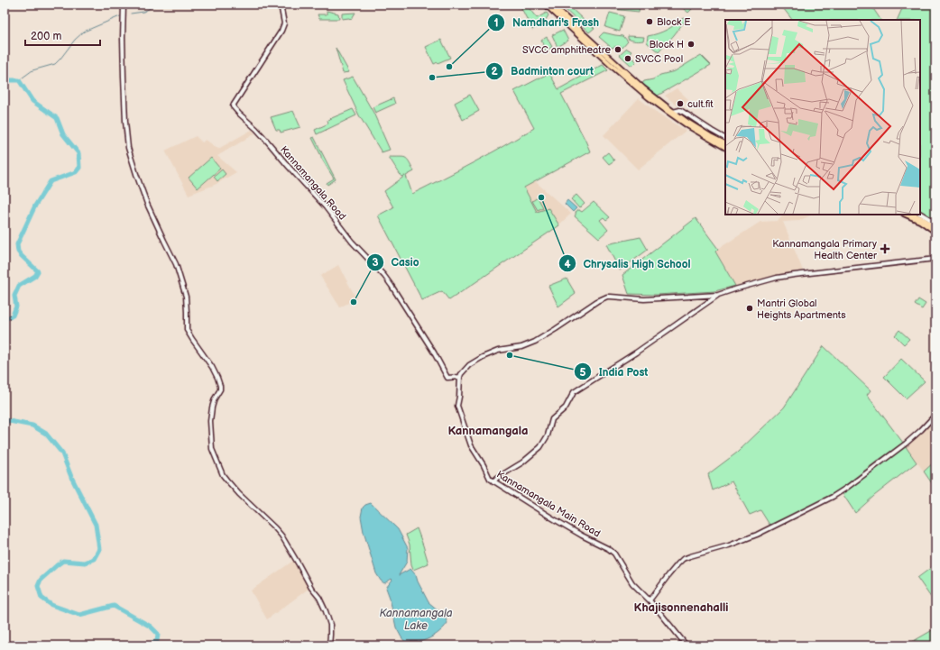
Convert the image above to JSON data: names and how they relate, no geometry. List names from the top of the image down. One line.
{"streets":{"street":["Kannamangala Road","Kannamangala Main Road"]},"crossings":[["Kannamangala Road","Kannamangala Main Road"]],"districts":["Kannamangala","Khajisonnenahalli"],"water":["Kannamangala Lake"],"places":{"other":["Block E","Block H","SVCC amphitheatre","SVCC Pool","Namdhari's Fresh","Badminton court","cult.fit","Chrysalis High School","Casio","Mantri Global Heights Apartments","India Post"],"health":["Kannamangala Primary Health Center"]},"scale_bar":"200 m"}
